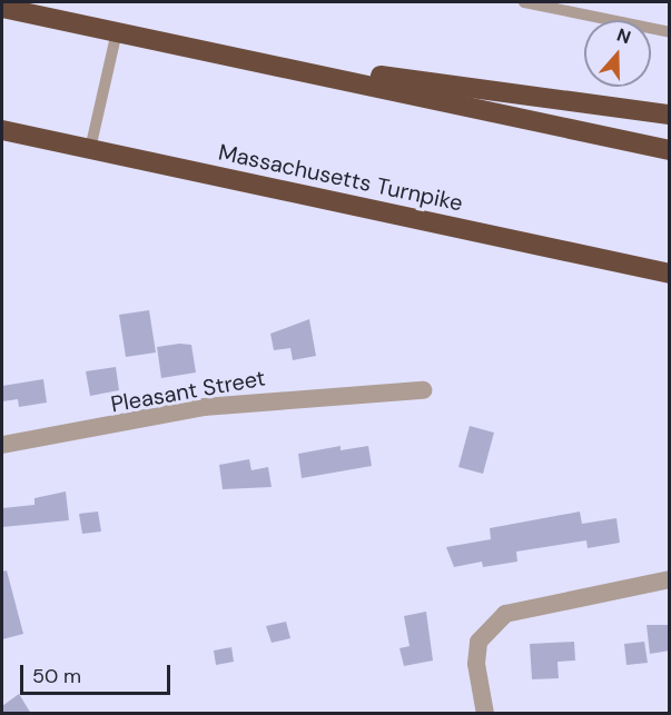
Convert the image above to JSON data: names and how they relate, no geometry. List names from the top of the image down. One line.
{"streets":{"highway":["Massachusetts Turnpike"],"street":["Pleasant Street"]},"scale_bar":"50 m","north":"top"}
